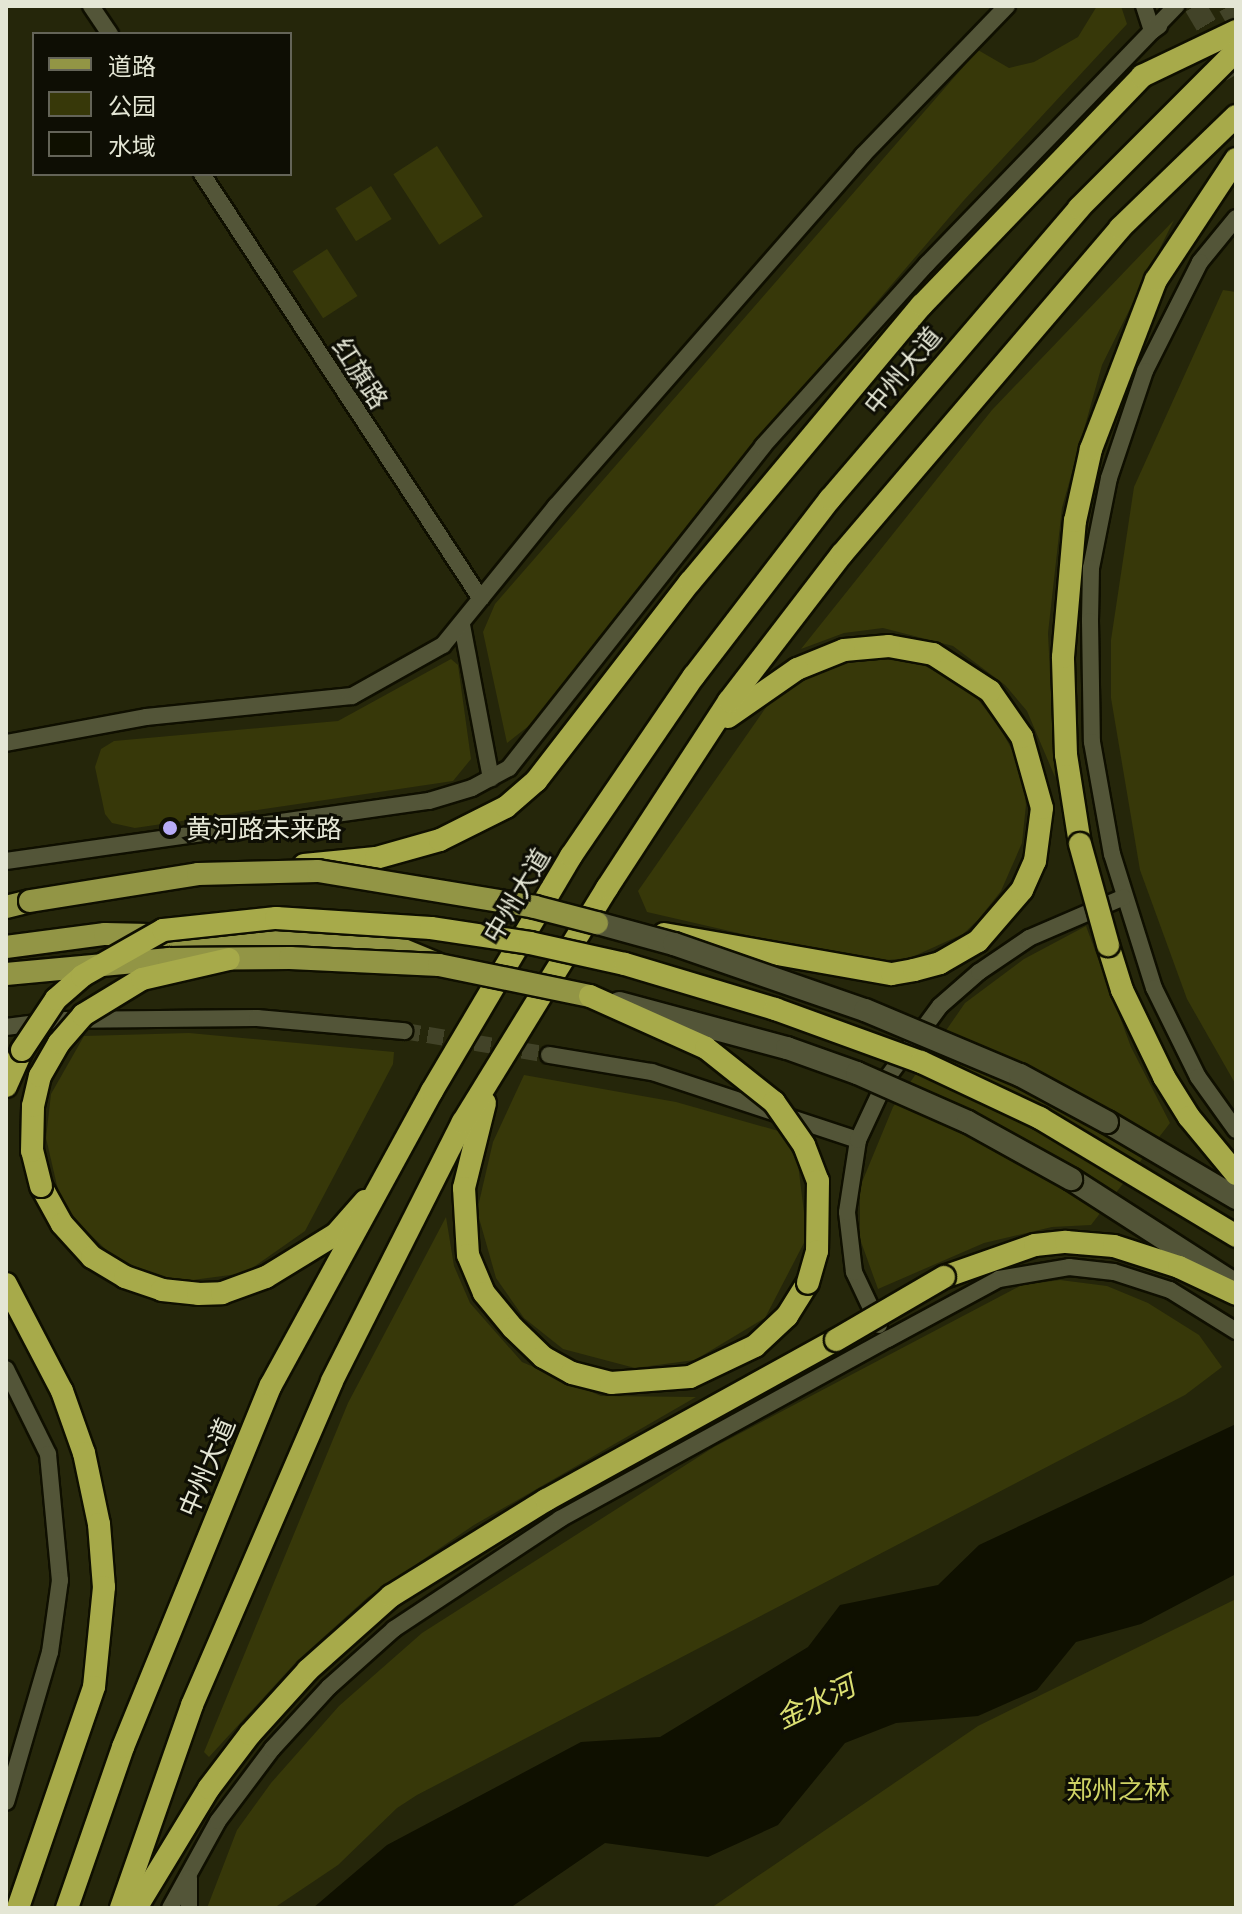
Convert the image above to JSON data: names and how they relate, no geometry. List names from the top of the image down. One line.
{"streets":{"highway":["中州大道"],"street":["红旗路"]},"water":["金水河"],"parks":["郑州之林"],"places":["黄河路未来路"],"legend":["道路","公园","水域"]}
